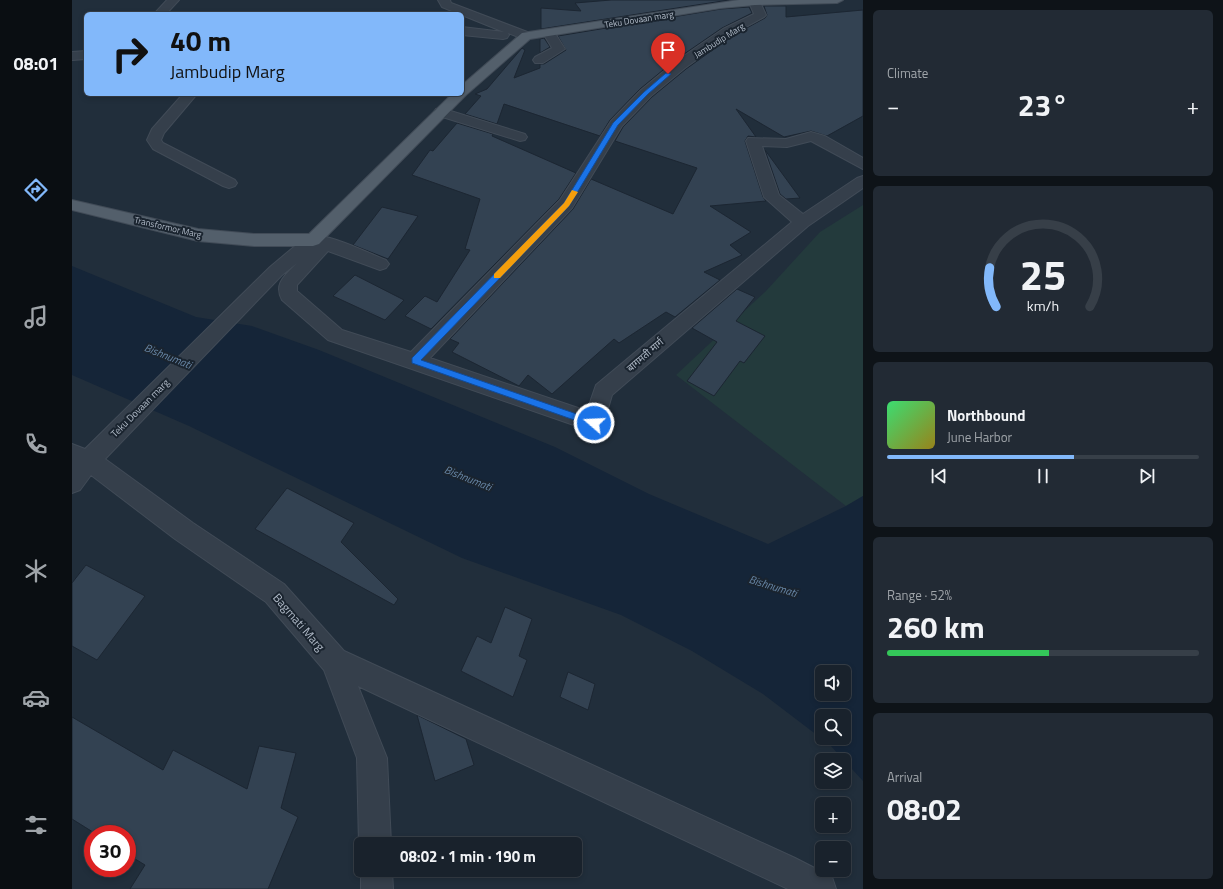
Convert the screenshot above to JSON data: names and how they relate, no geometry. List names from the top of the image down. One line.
{"streets":{"main road":["Teku Dovaan marg","Transformor Marg"],"street":["Jambudip Marg","बागमती मार्ग","Bagmati Marg"]},"crossings":[["Teku Dovaan marg","Jambudip Marg"],["Teku Dovaan marg","Transformor Marg"],["Teku Dovaan marg","Bagmati Marg"],["Jambudip Marg","बागमती मार्ग"]],"water":["Bishnumati"],"page":{"tabs":"08:01","tile":["Climate",["Range · 52%","260 km"],["Arrival","08:02"]],"turn":["40 m","Jambudip Marg"],"heat":["−","23°","+"],"song":["Northbound","June Harbor"],"map_buttons":["+","−"],"limit":"30","trip":"08:02 · 1 min · 190 m","gauge":["25","km/h"]}}
